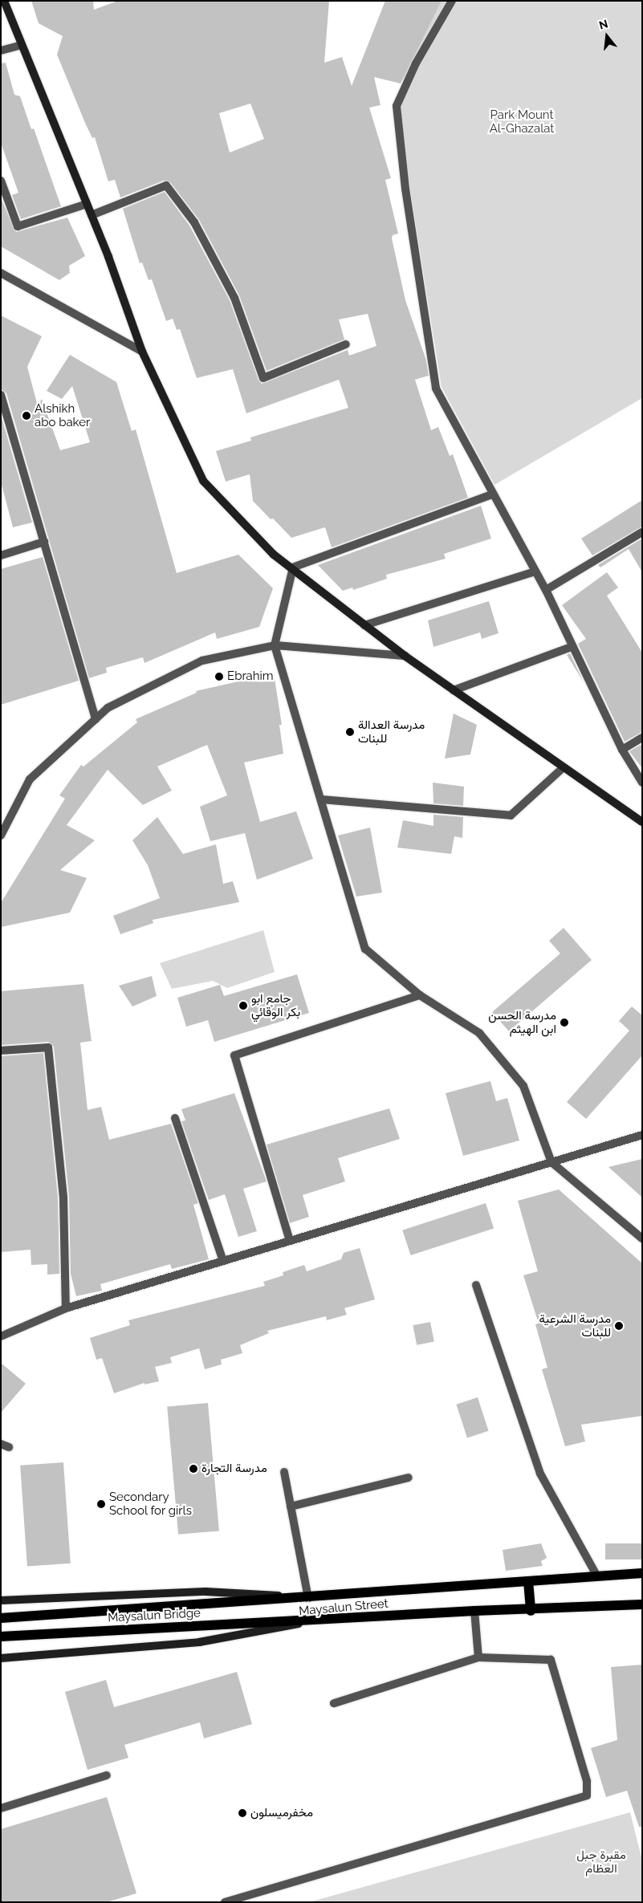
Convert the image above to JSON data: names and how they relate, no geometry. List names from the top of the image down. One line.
{"streets":{"main road":["Maysalun Street","Maysalun Bridge"]},"crossings":[["Maysalun Street","Maysalun Bridge"]],"parks":["Park Mount Al-Ghazalat","مقبرة جبل العظام"],"places":["Alshikh abo baker","Ebrahim","مدرسة العدالة للبنات","جامع ابو بكر الوقائي","مدرسة الحسن ابن الهيثم","مدرسة الشرعية للبنات","مدرسة التجارة","Secondary School for girls","مخفرميسلون"],"north":"top"}
